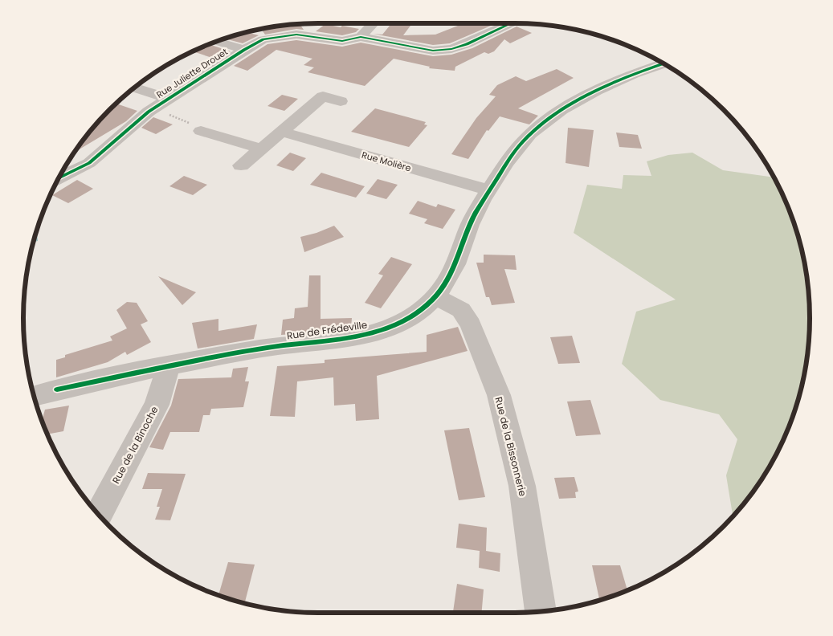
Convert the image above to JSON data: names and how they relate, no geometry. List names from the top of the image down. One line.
{"streets":{"street":["Rue Juliette Drouet","Rue Molière","Rue de Frédeville","Rue de la Binoche","Rue de la Bissonnerie"]},"crossings":[["Rue Molière","Rue de Frédeville"],["Rue de Frédeville","Rue de la Binoche"],["Rue de Frédeville","Rue de la Bissonnerie"]]}
